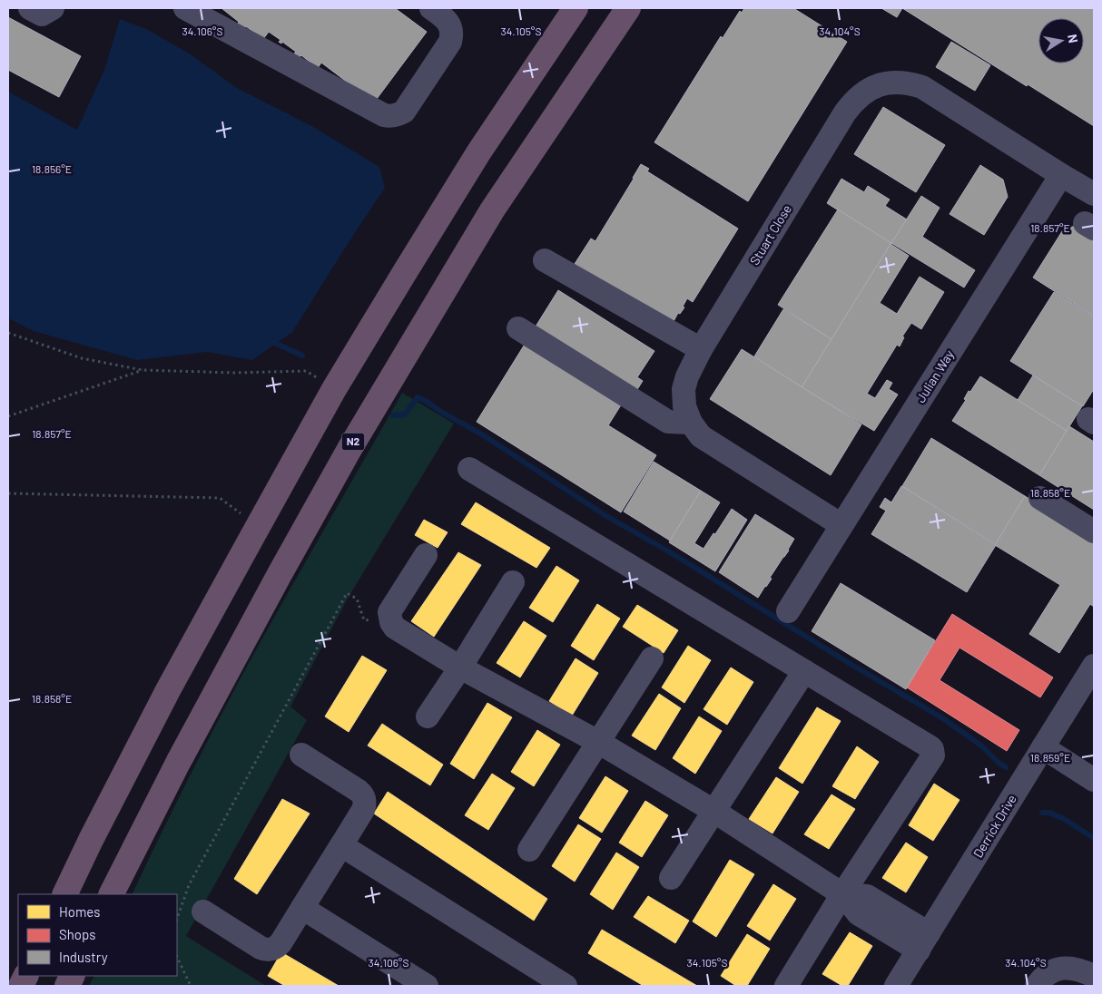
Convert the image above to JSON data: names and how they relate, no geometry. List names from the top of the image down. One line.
{"streets":{"highway":["N2"],"street":["Stuart Close","Julian Way","Derrick Drive"]},"crossings":[["Stuart Close","Julian Way"]],"legend":["Homes","Shops","Industry"],"north":"right","coordinates":["34.106°S","34.105°S","34.104°S","18.856°E","18.857°E","18.858°E","18.859°E"]}
